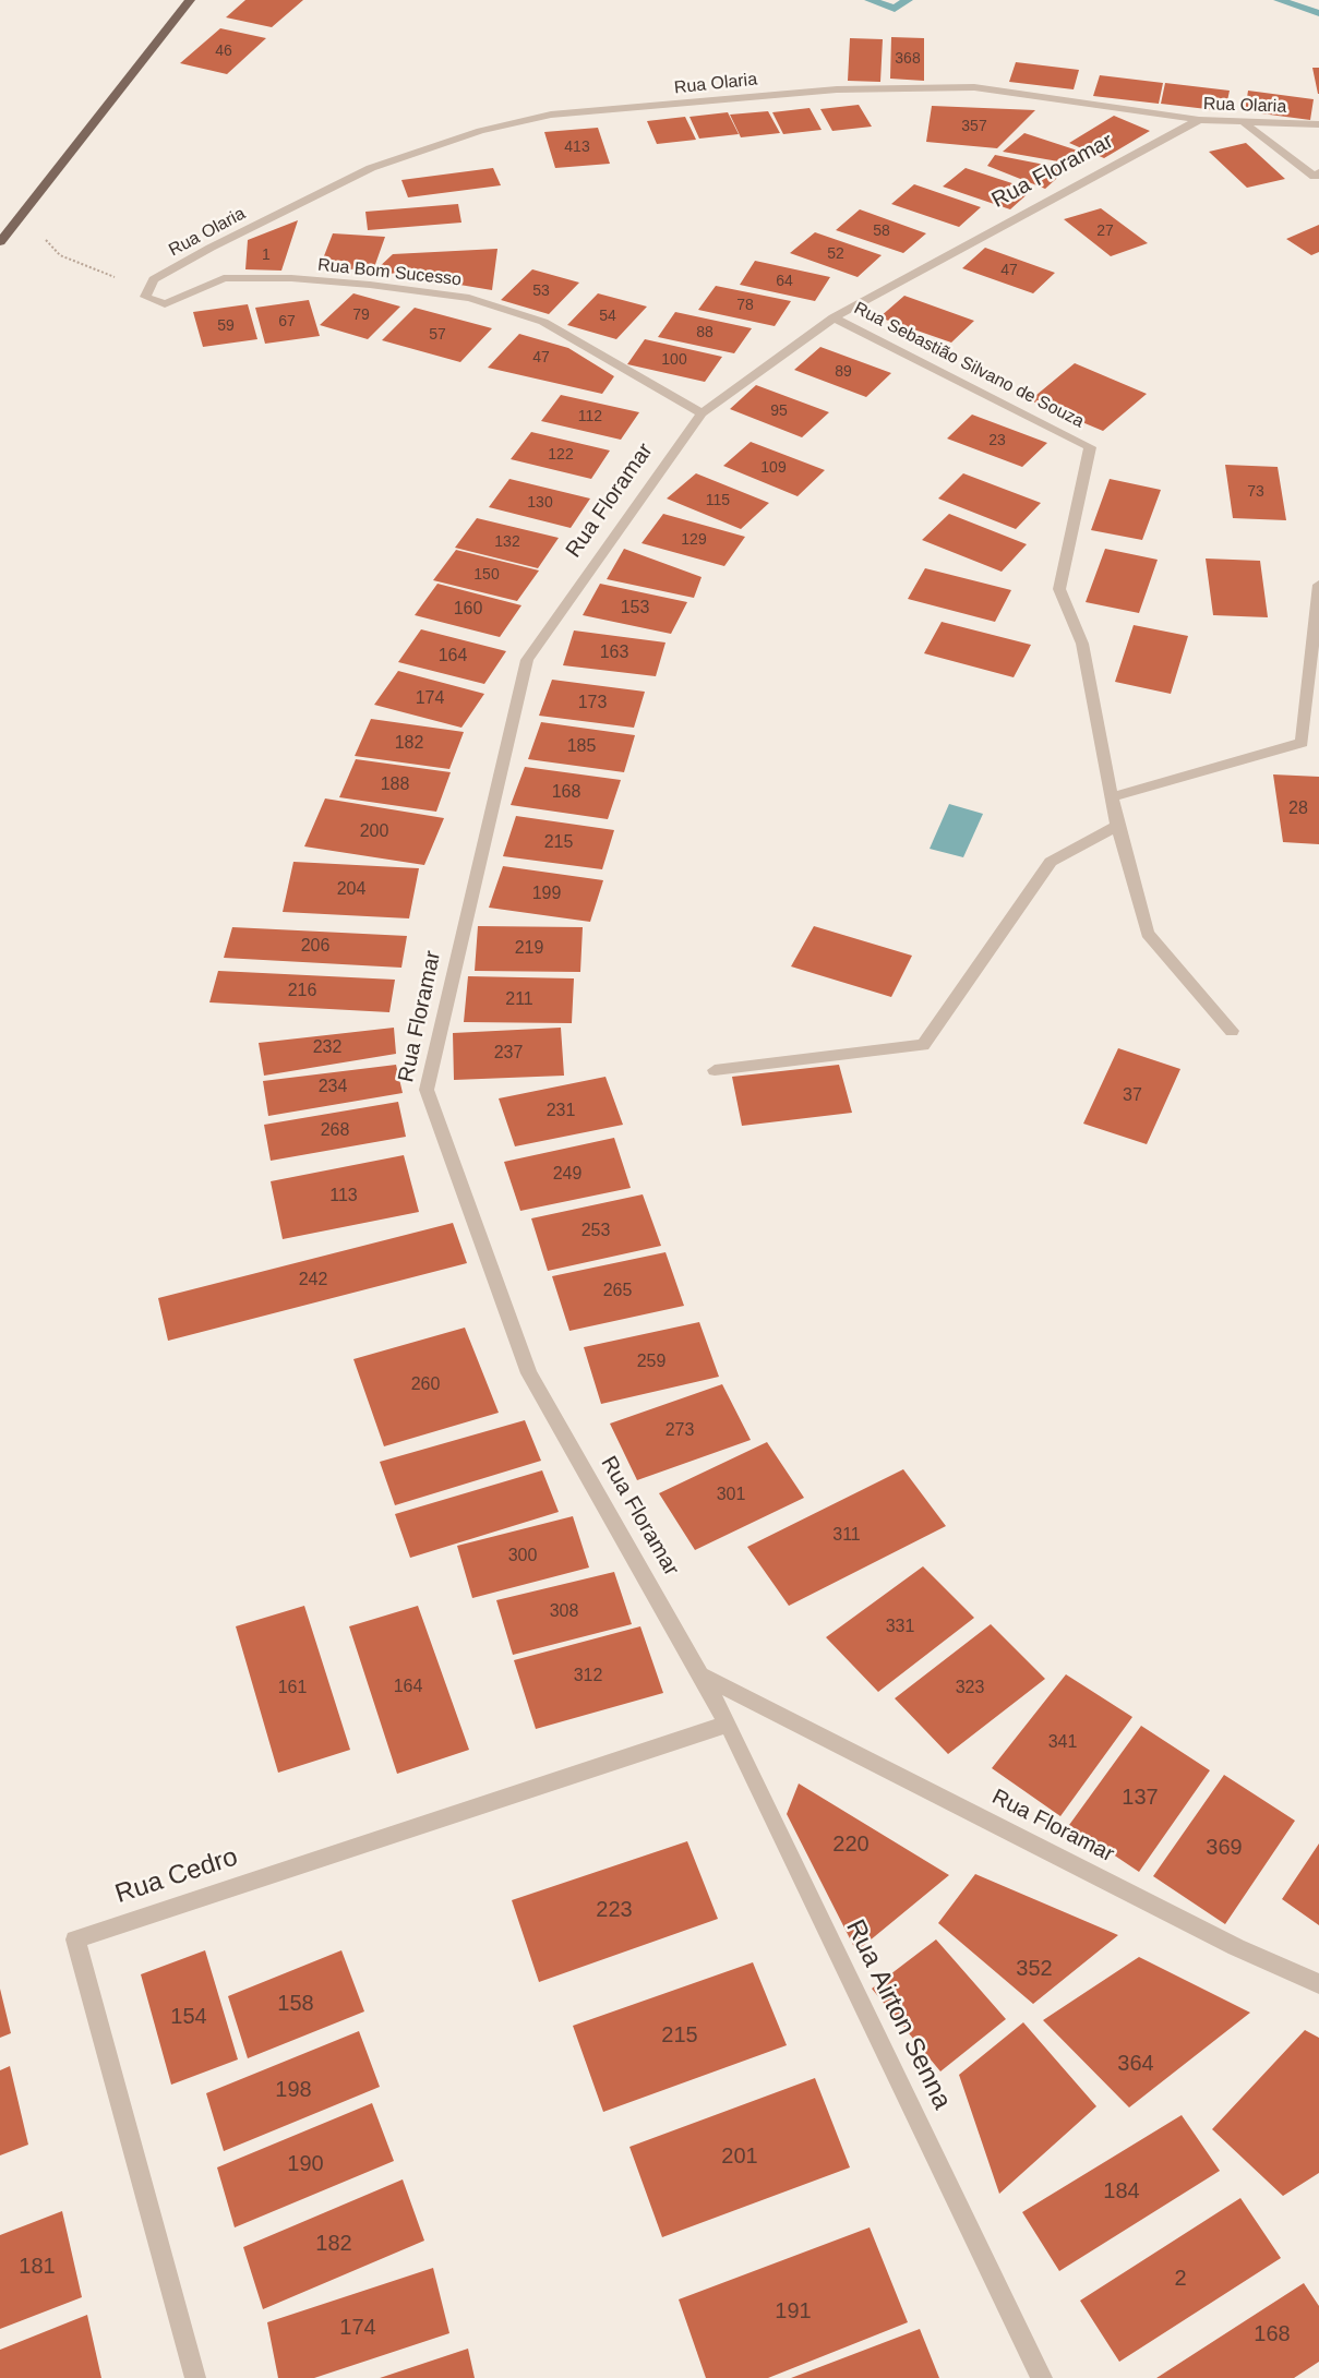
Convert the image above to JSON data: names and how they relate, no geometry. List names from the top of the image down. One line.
{"streets":{"street":["Rua Olaria","Rua Floramar","Rua Bom Sucesso","Rua Sebastião Silvano de Souza","Rua Cedro","Rua Airton Senna"]},"crossings":[["Rua Olaria","Rua Floramar"],["Rua Olaria","Rua Bom Sucesso"],["Rua Floramar","Rua Bom Sucesso"],["Rua Floramar","Rua Sebastião Silvano de Souza"],["Rua Floramar","Rua Airton Senna"],["Rua Cedro","Rua Airton Senna"]],"house_numbers":["46","368","357","413","58","27","52","1","47","64","53","78","79","54","67","59","88","57","47","100","89","95","112","23","122","109","73","115","130","129","132","150","153","160","163","164","174","173","182","185","188","168","28","200","215","204","199","206","219","216","211","232","237","234","37","231","268","249","113","253","242","265","259","260","273","301","311","300","308","331","312","164","161","323","341","137","220","369","223","352","158","154","215","364","198","201","190","184","182","181","2","191","174","168"]}
